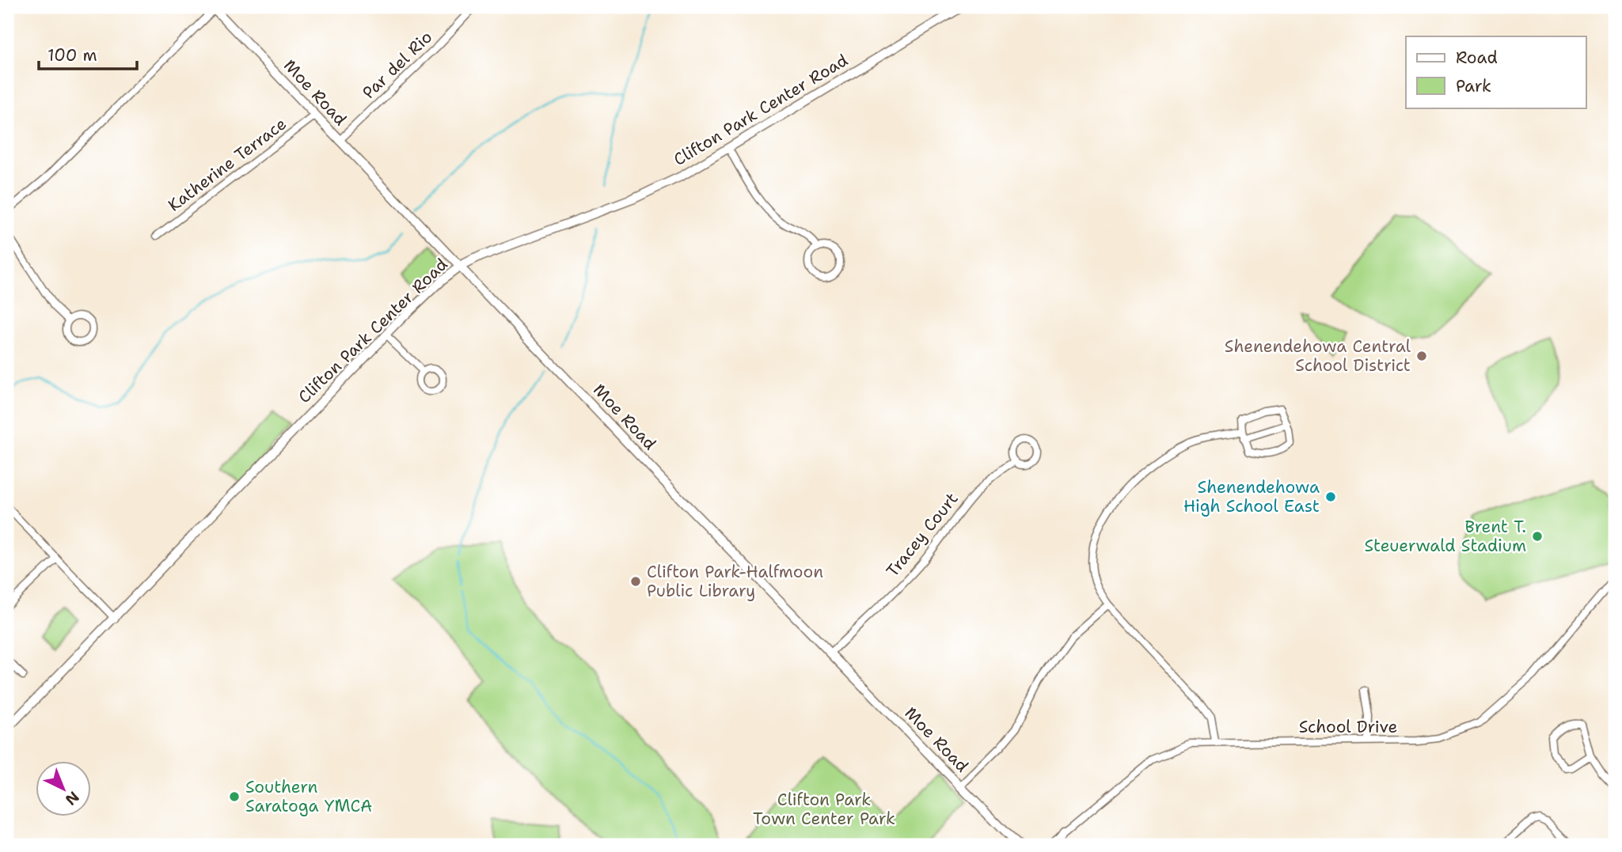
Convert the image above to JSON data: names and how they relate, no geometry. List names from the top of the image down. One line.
{"streets":{"street":["Par del Rio","Moe Road","Clifton Park Center Road","Katherine Terrace","Tracey Court","School Drive"]},"crossings":[["Par del Rio","Moe Road"],["Moe Road","Clifton Park Center Road"],["Moe Road","Katherine Terrace"],["Moe Road","Tracey Court"]],"parks":["Clifton Park Town Center Park"],"places":["Shenendehowa Central School District","Shenendehowa High School East","Brent T. Steuerwald Stadium","Clifton Park-Halfmoon Public Library","Southern Saratoga YMCA"],"legend":["Road","Park"],"scale_bar":"100 m","north":"bottom right"}
